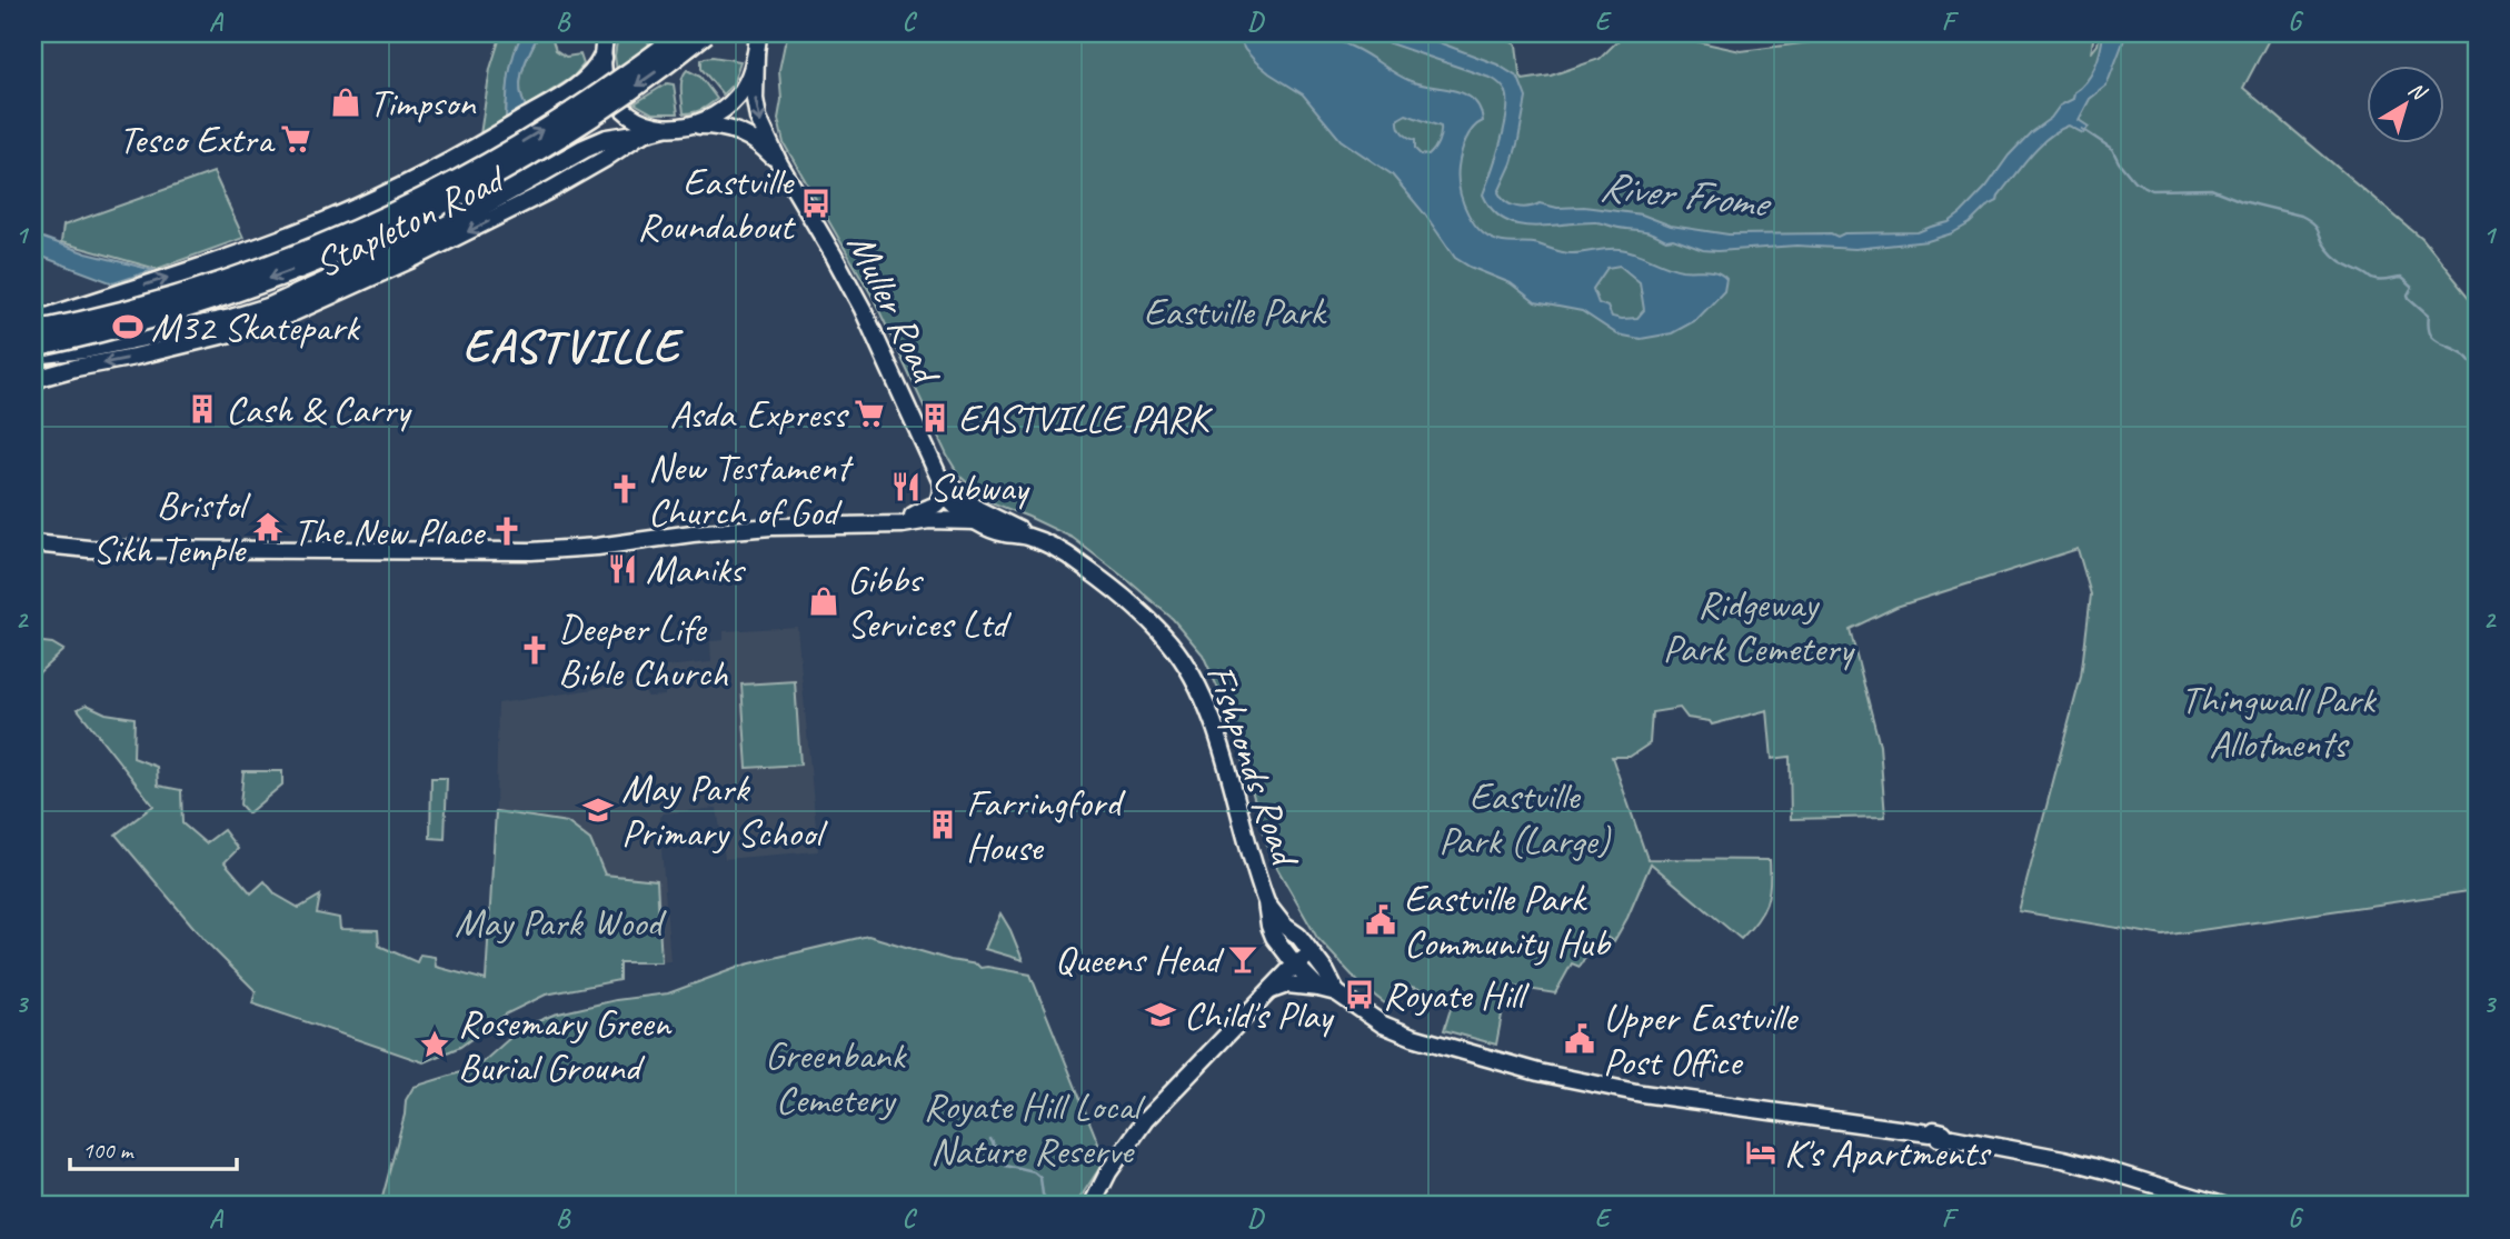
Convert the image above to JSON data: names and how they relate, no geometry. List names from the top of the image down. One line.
{"streets":{"main road":["Stapleton Road","Muller Road","Fishponds Road"]},"crossings":[["Muller Road","Fishponds Road"]],"one_way":["Stapleton Road"],"districts":["EASTVILLE"],"water":["River Frome"],"parks":["Eastville Park","Ridgeway Park Cemetery","Thingwall Park Allotments","Eastville Park (Large)","May Park Wood","Greenbank Cemetery","Royate Hill Local Nature Reserve"],"places":{"shop":["Timpson","Gibbs Services Ltd"],"supermarket":["Tesco Extra","Asda Express"],"bus stop":["Eastville Roundabout","Royate Hill"],"sports":["M32 Skatepark"],"building":["Cash & Carry","EASTVILLE PARK","Farringford House"],"restaurant":["Subway","Maniks"],"church":["New Testament Church of God","The New Place","Deeper Life Bible Church"],"temple":["Bristol Sikh Temple"],"school or university":["May Park Primary School","Child's Play"],"public building":["Eastville Park Community Hub","Upper Eastville Post Office"],"bar":["Queens Head"],"place":["Rosemary Green Burial Ground"],"hotel":["K's Apartments"]},"scale_bar":"100 m","north":"top right","grid":{"columns":["A","B","C","D","E","F","G"],"rows":["1","2","3"]}}
